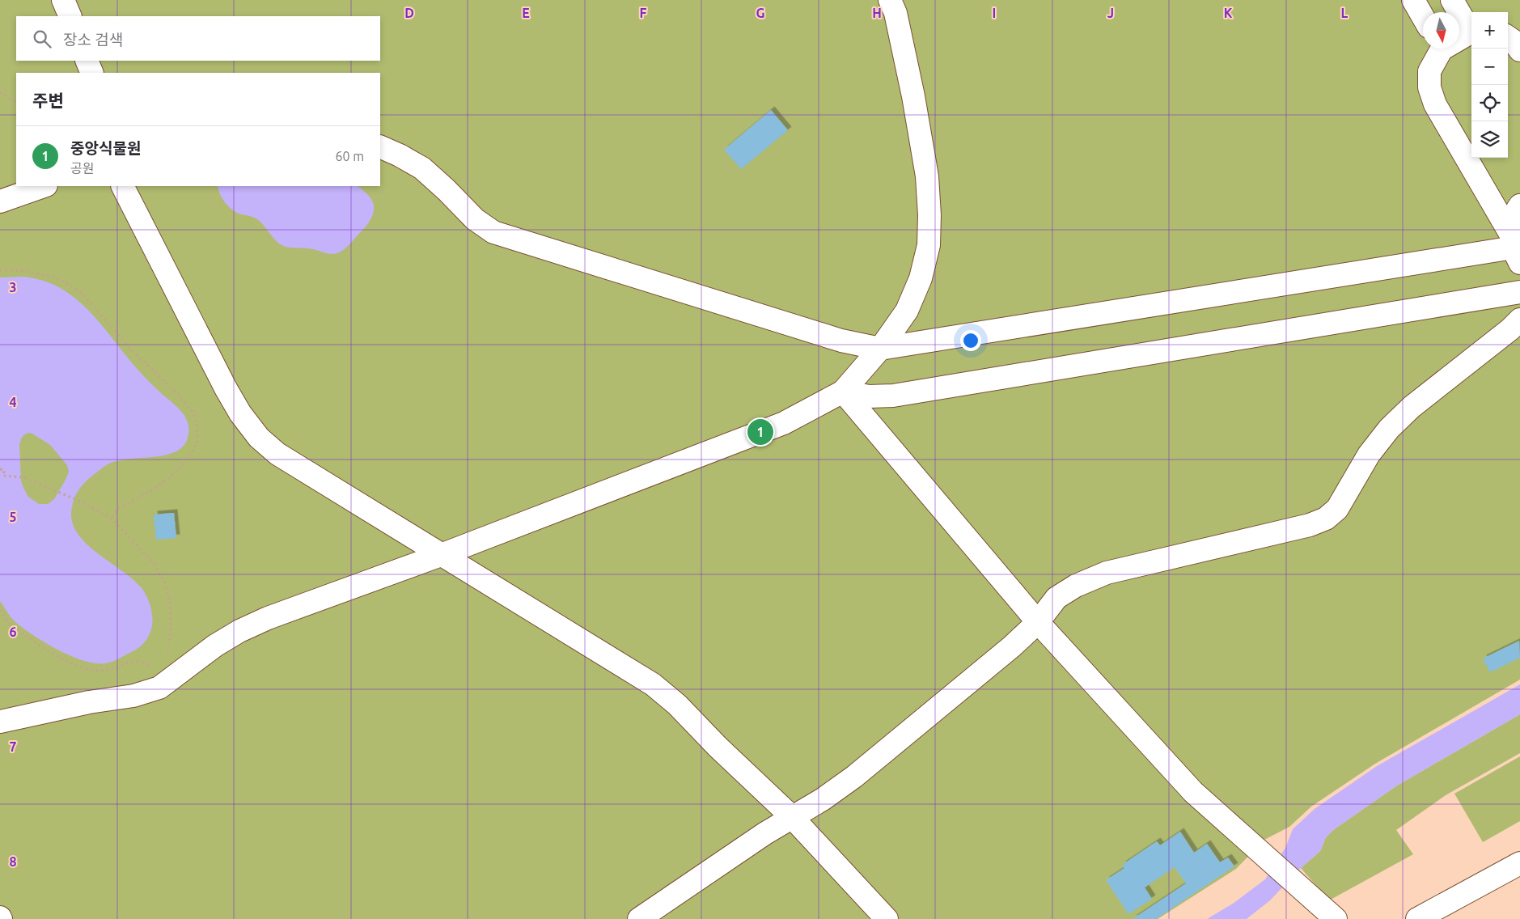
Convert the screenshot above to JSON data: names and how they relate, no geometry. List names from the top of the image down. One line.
{"north":"bottom","page":{"map_buttons":["+","−"],"search":"장소 검색","heading":"주변","list":[{"mark":"1","name":"중앙식물원","note":"공원","value":"60 m"}],"pins":"1"},"grid":{"columns":["D","E","F","G","H","I","J","K","L"],"rows":["3","4","5","6","7","8"]}}
